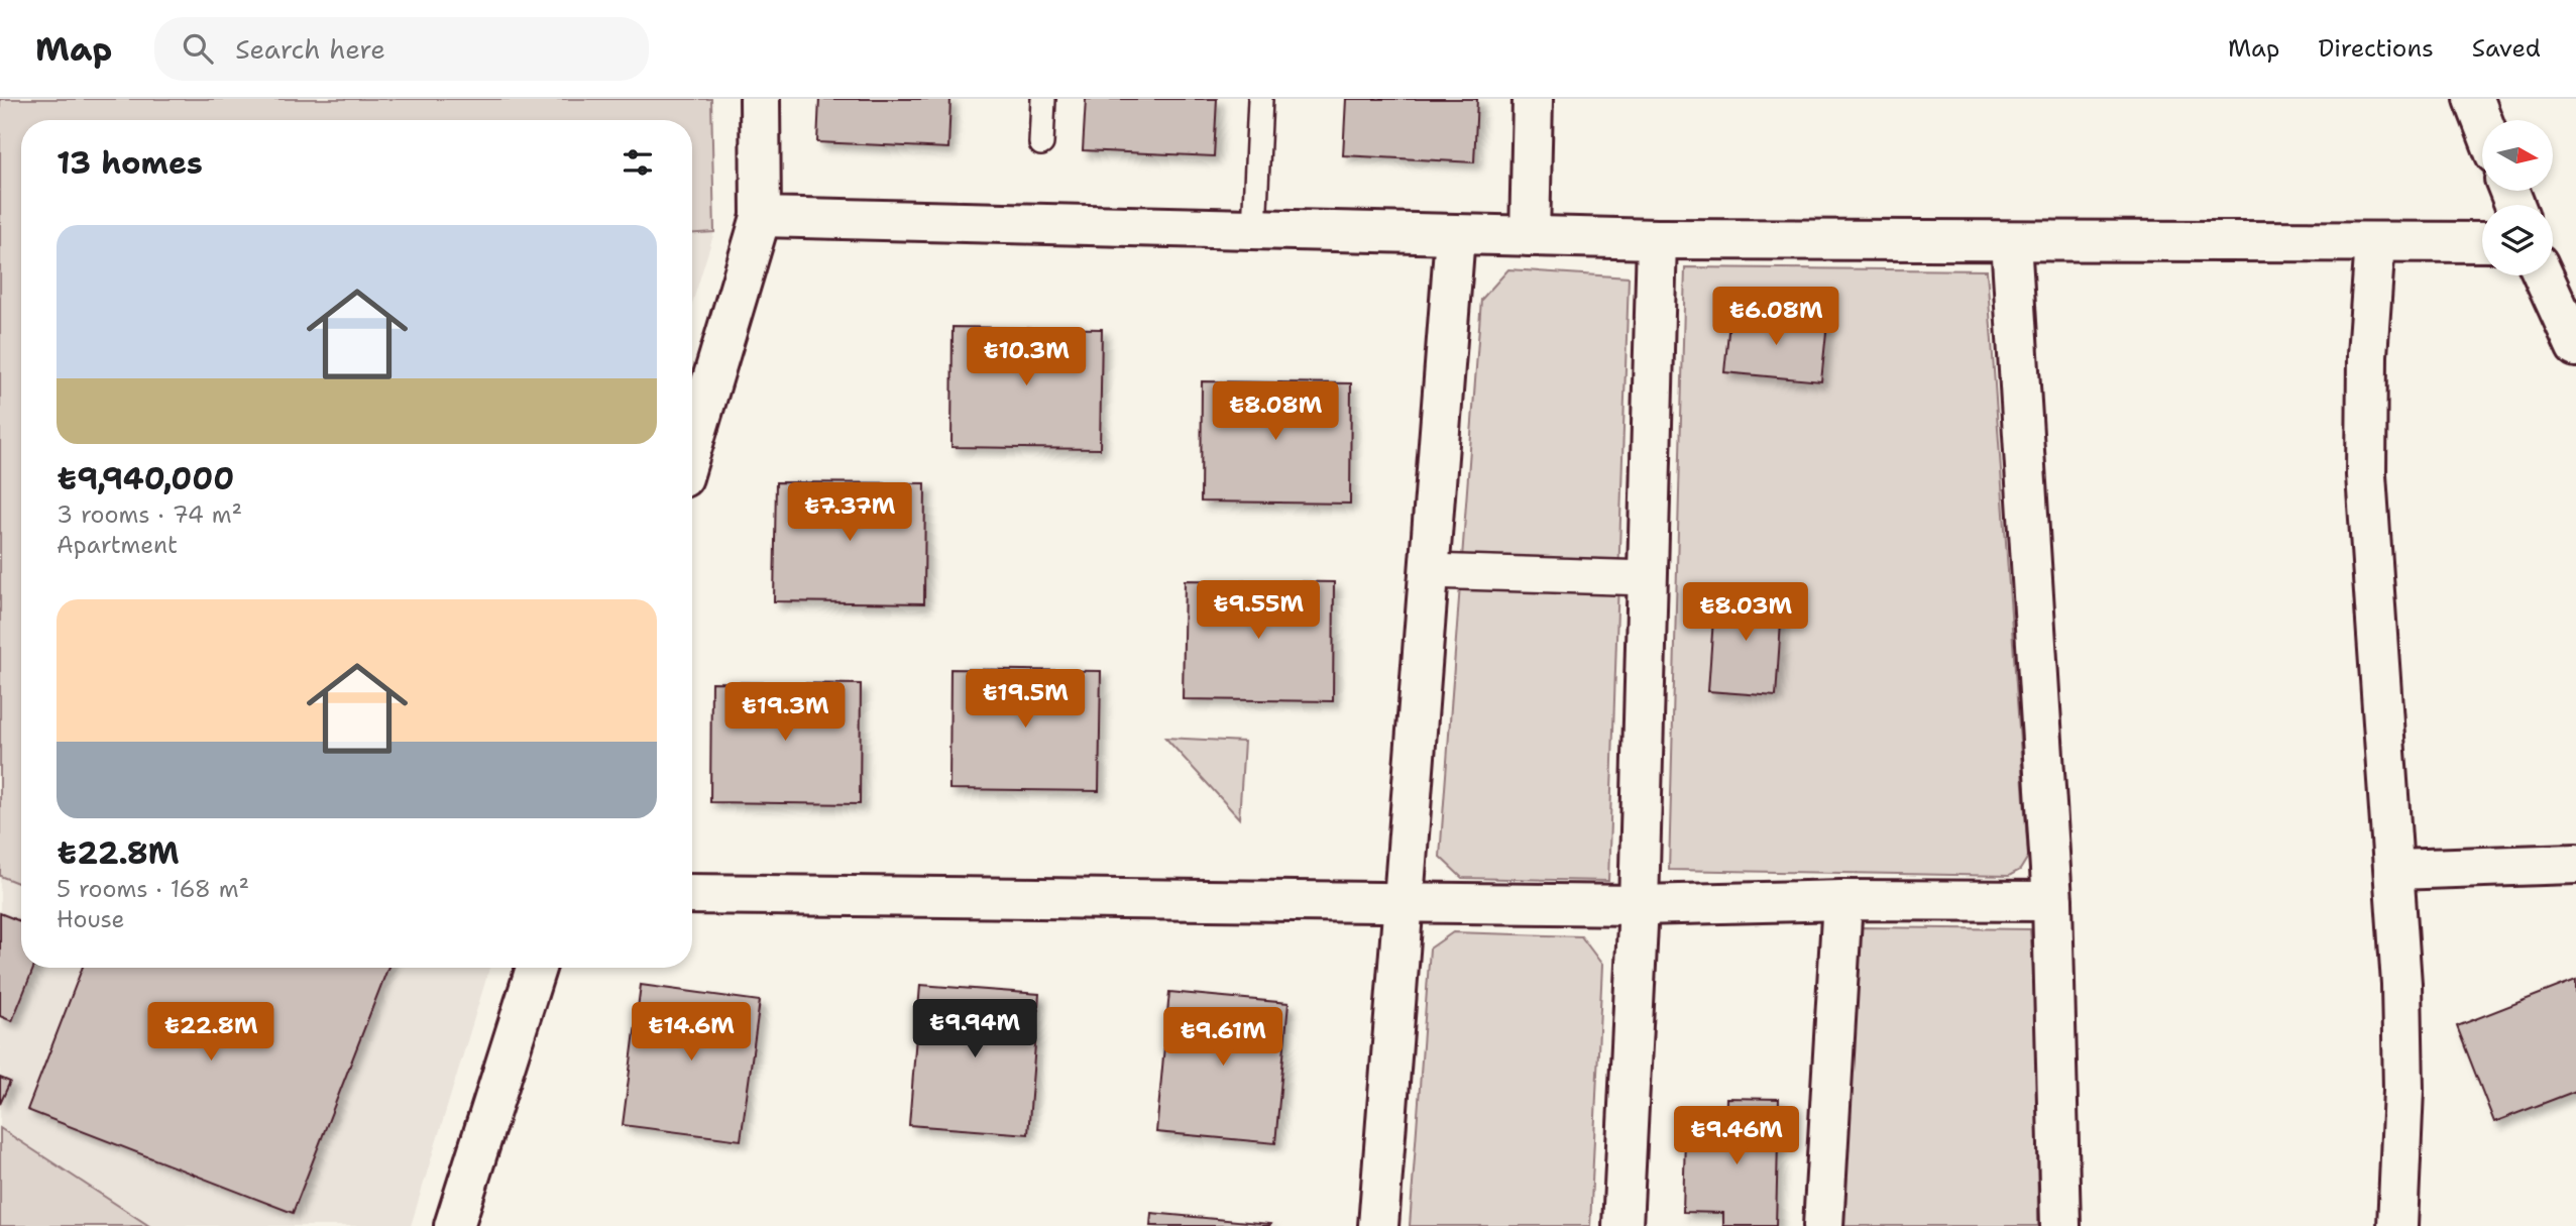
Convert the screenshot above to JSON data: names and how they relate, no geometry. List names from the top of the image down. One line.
{"north":"right","page":{"header":"Map","search":"Search here","nav":["Map","Directions","Saved"],"heading":"13 homes","list":[{"name":"₺9,940,000","note":"3 rooms · 74 m² · Apartment"},{"name":"₺22.8M","note":"5 rooms · 168 m² · House"}],"price":["₺6.08M","₺10.3M","₺8.08M","₺7.37M","₺9.55M","₺8.03M","₺19.5M","₺19.3M","₺9.94M","₺22.8M","₺14.6M","₺9.61M","₺9.46M"]}}
